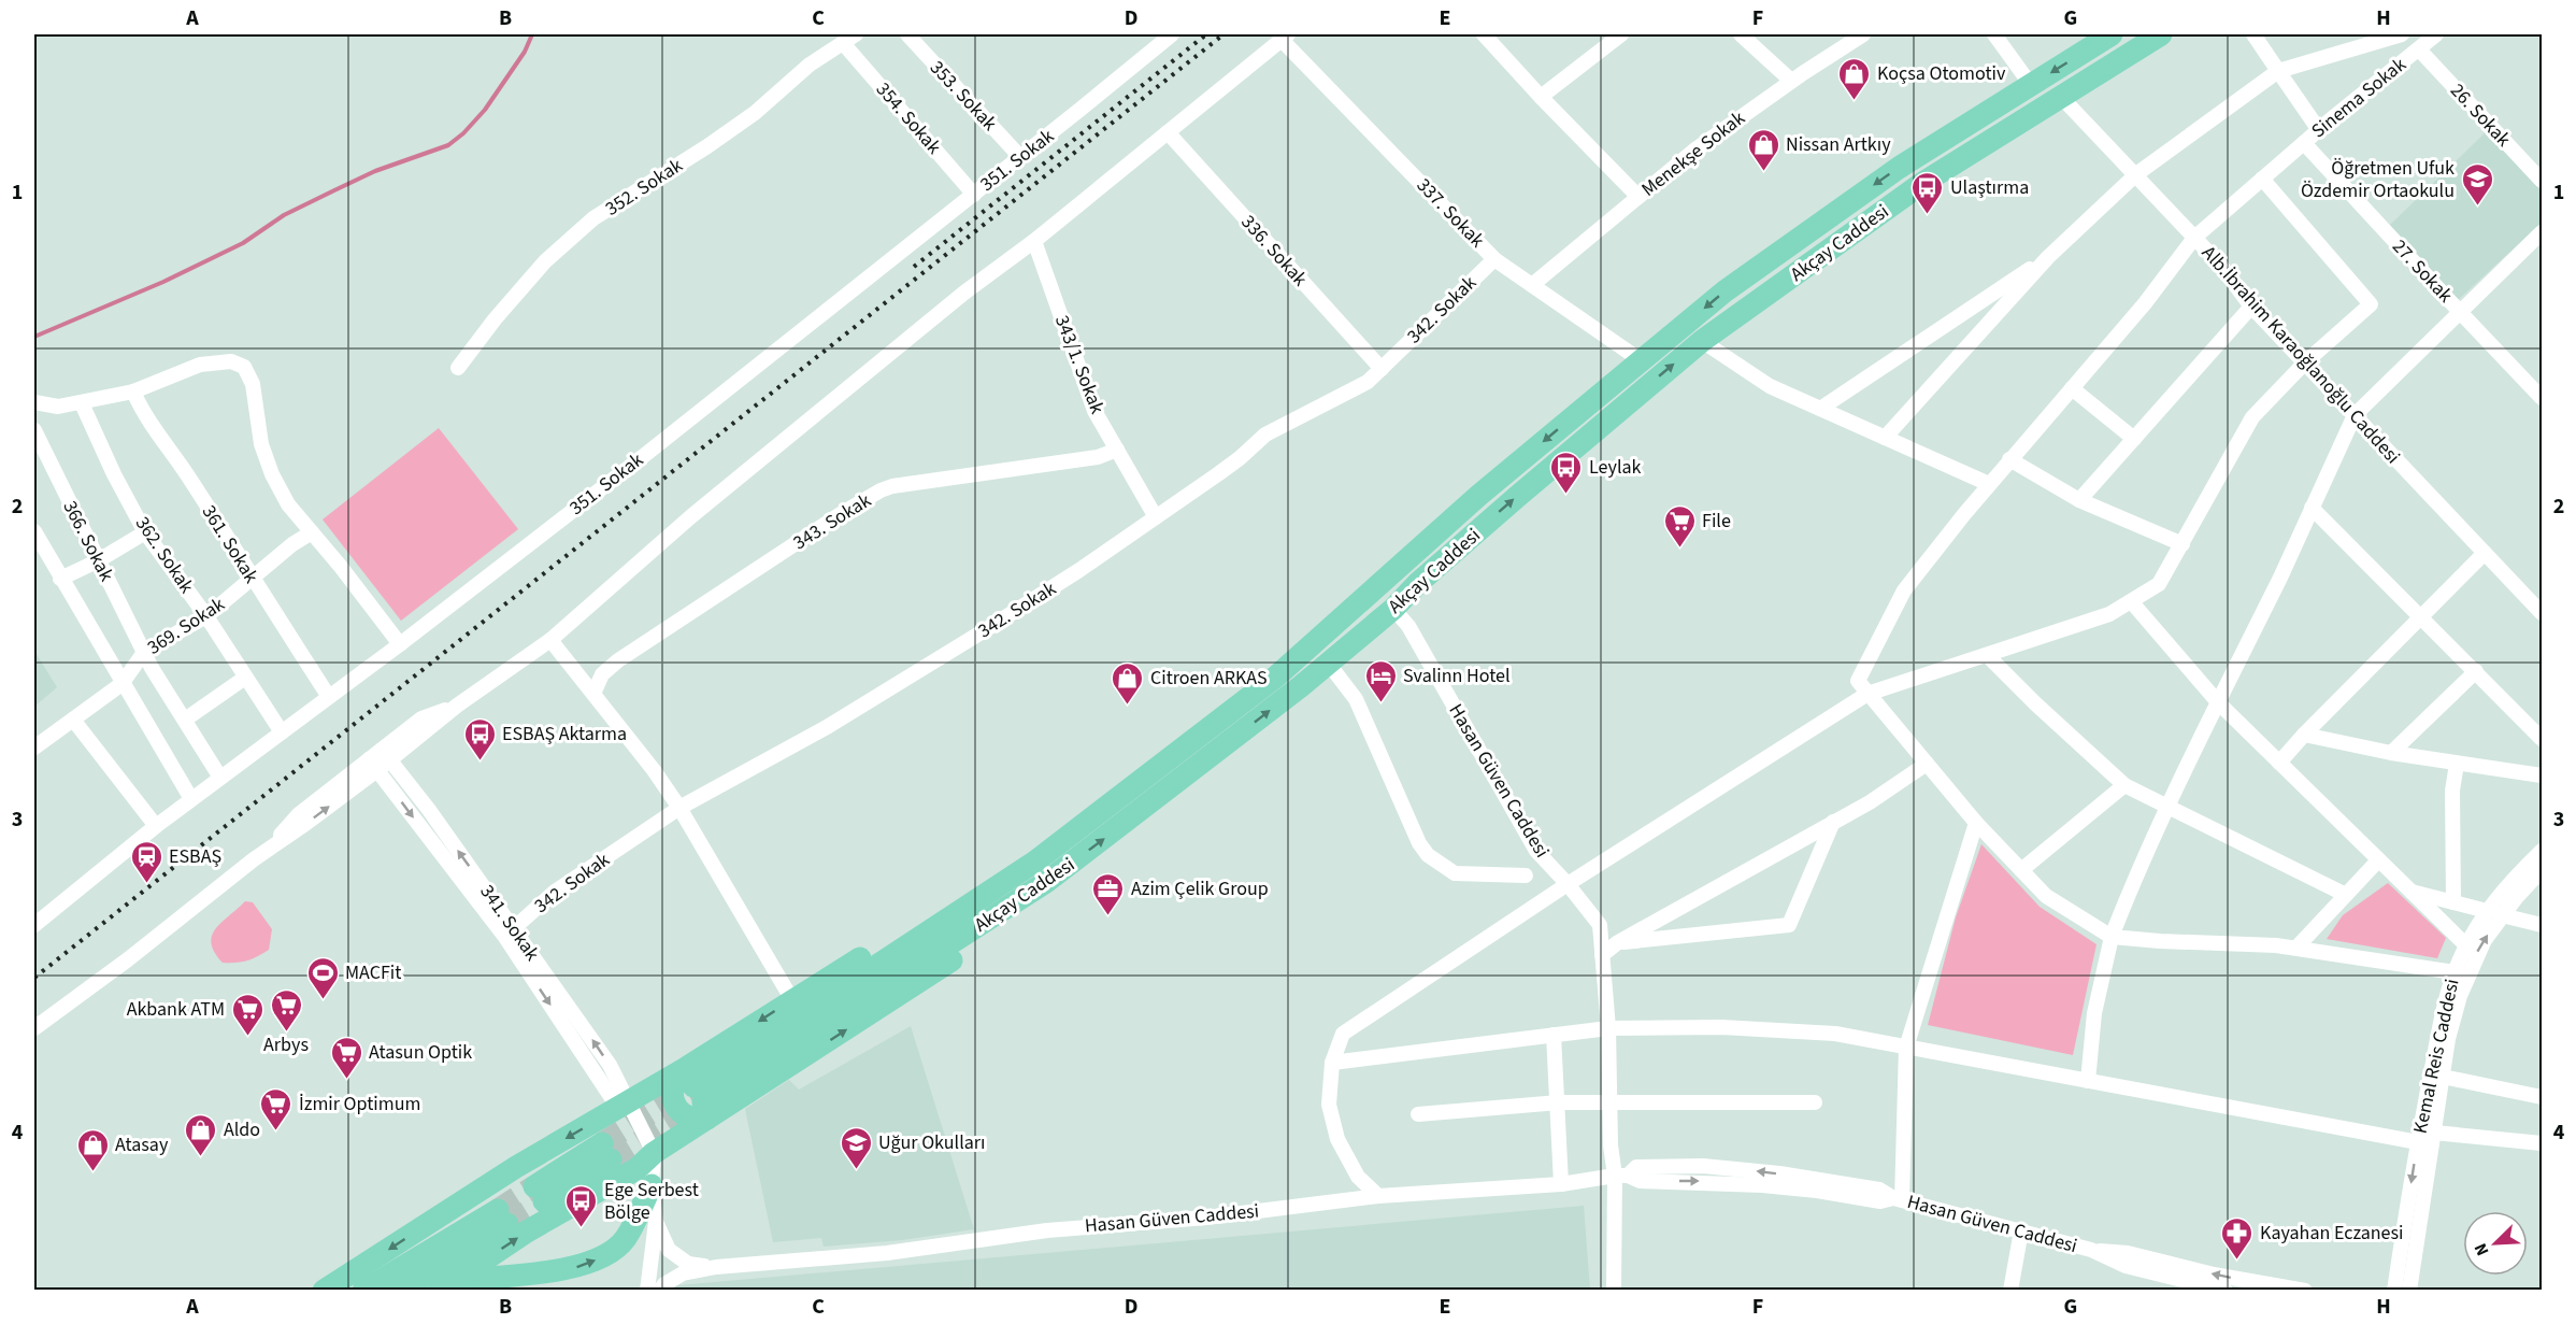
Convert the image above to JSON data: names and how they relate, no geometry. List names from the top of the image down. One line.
{"streets":{"highway":["Akçay Caddesi"],"street":["353. Sokak","Sinema Sokak","26. Sokak","354. Sokak","Menekşe Sokak","351. Sokak","352. Sokak","337. Sokak","336. Sokak","27. Sokak","342. Sokak","Alb.İbrahim Karaoğlanoğlu Caddesi","343/1. Sokak","343. Sokak","366. Sokak","361. Sokak","362. Sokak","369. Sokak","Hasan Güven Caddesi","341. Sokak","Kemal Reis Caddesi"]},"crossings":[["353. Sokak","351. Sokak"],["Sinema Sokak","26. Sokak"],["Sinema Sokak","27. Sokak"],["Sinema Sokak","Alb.İbrahim Karaoğlanoğlu Caddesi"],["354. Sokak","351. Sokak"],["354. Sokak","352. Sokak"],["Menekşe Sokak","337. Sokak"],["351. Sokak","366. Sokak"],["351. Sokak","361. Sokak"],["351. Sokak","362. Sokak"],["337. Sokak","Akçay Caddesi"],["337. Sokak","342. Sokak"],["Akçay Caddesi","Alb.İbrahim Karaoğlanoğlu Caddesi"],["Akçay Caddesi","Hasan Güven Caddesi"],["336. Sokak","342. Sokak"],["342. Sokak","343/1. Sokak"],["342. Sokak","341. Sokak"],["343/1. Sokak","343. Sokak"],["366. Sokak","369. Sokak"],["361. Sokak","369. Sokak"],["362. Sokak","369. Sokak"]],"places":{"shop":["Koçsa Otomotiv","Nissan Artkıy","Citroen ARKAS","Aldo","Atasay"],"school or university":["Öğretmen Ufuk Özdemir Ortaokulu","Uğur Okulları"],"bus stop":["Ulaştırma","Leylak","ESBAŞ Aktarma","Ege Serbest Bölge"],"supermarket":["File","Arbys","Akbank ATM","Atasun Optik","İzmir Optimum"],"hotel":["Svalinn Hotel"],"station":["ESBAŞ"],"office":["Azim Çelik Group"],"sports":["MACFit"],"pharmacy":["Kayahan Eczanesi"]},"north":"bottom left","grid":{"columns":["A","B","C","D","E","F","G","H"],"rows":["1","2","3","4"]}}
